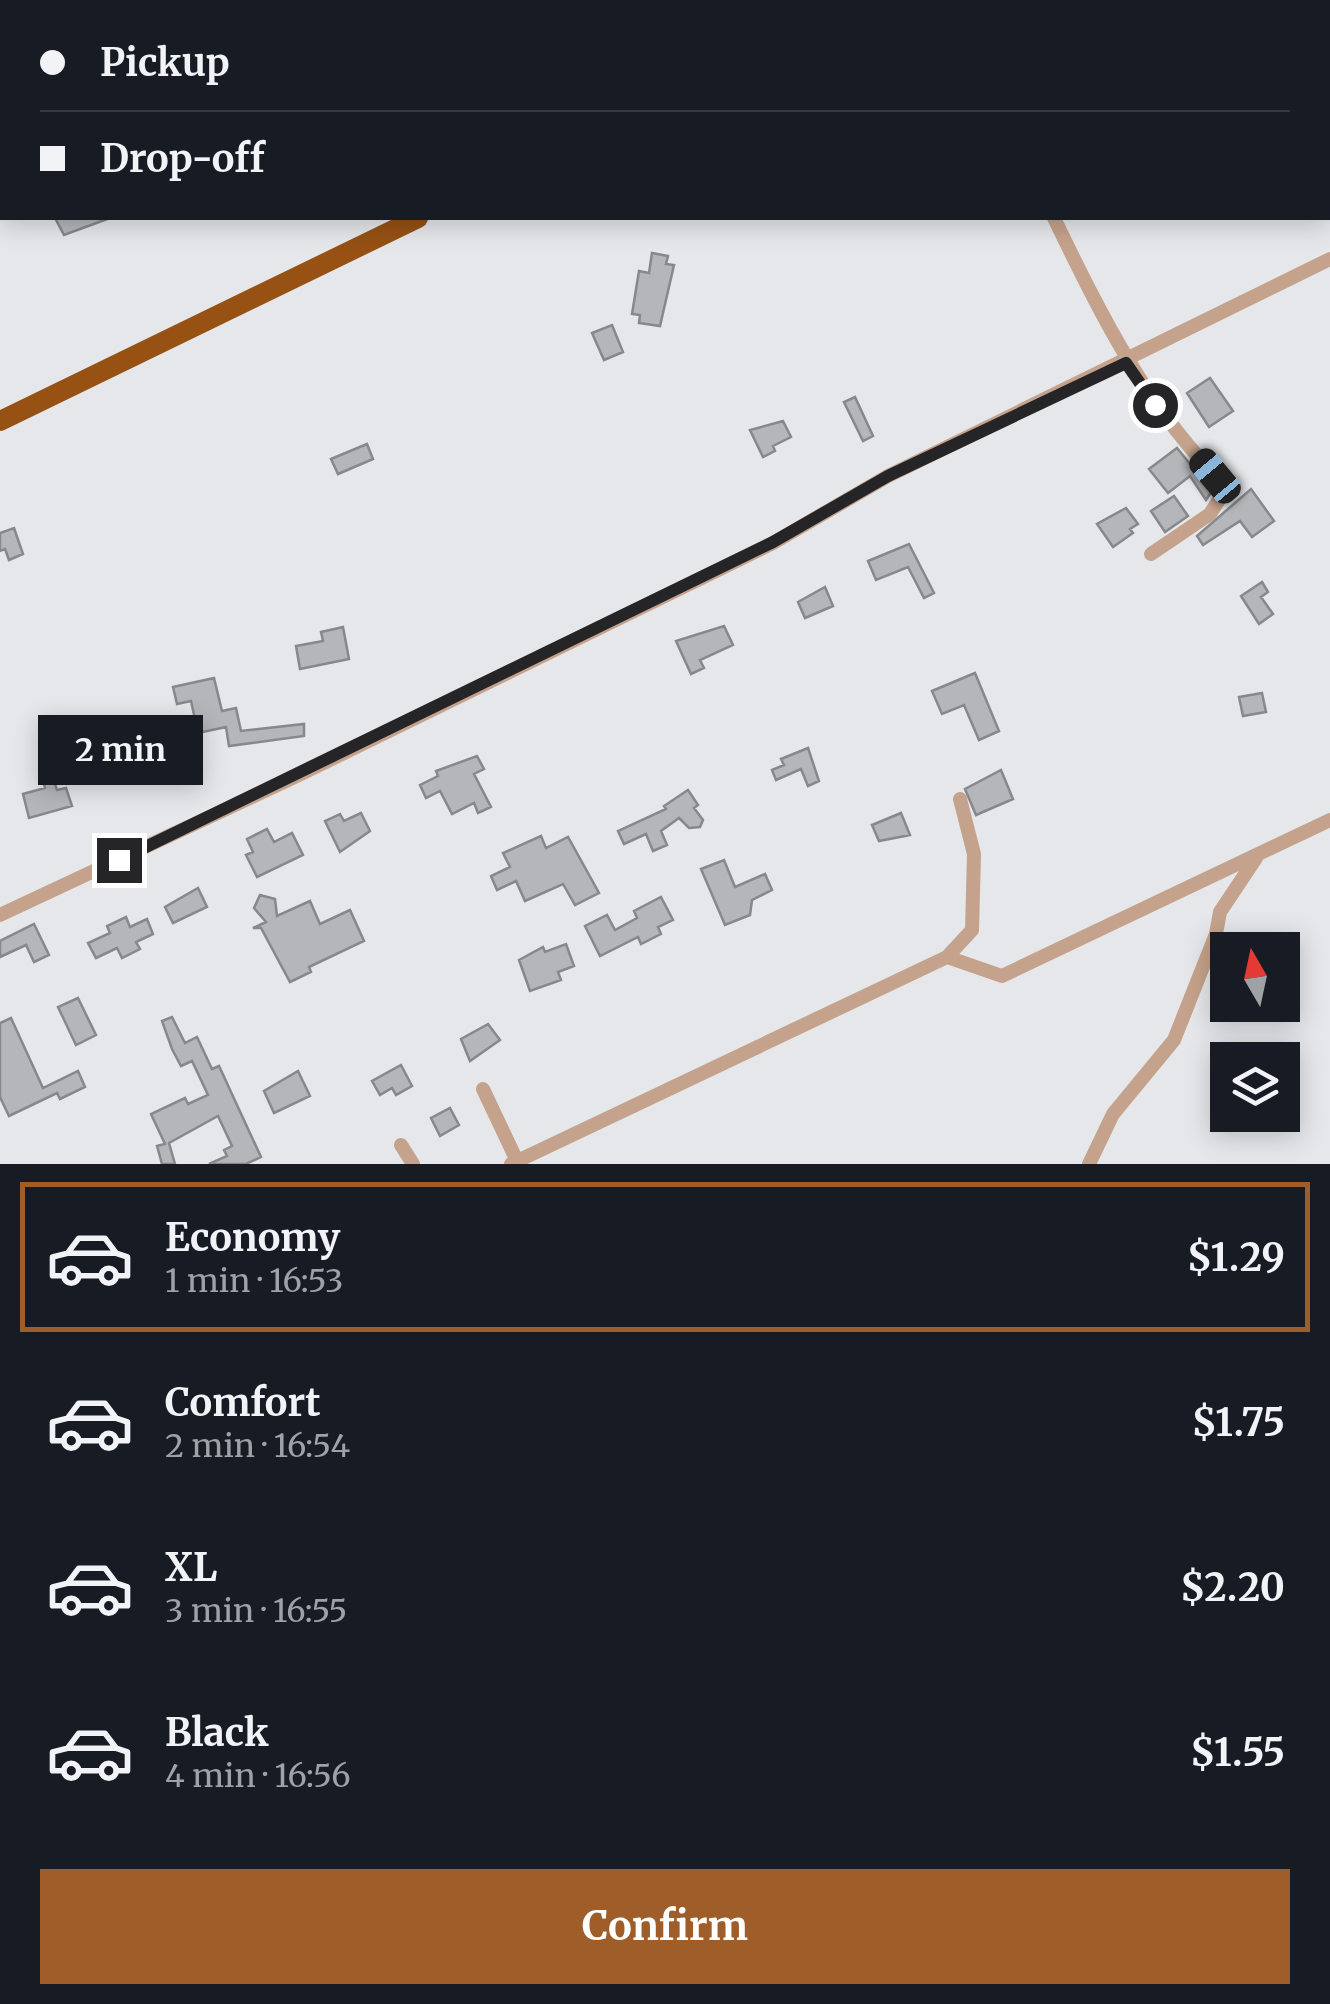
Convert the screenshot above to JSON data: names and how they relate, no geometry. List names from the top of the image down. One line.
{"north":"top","page":{"banner":["Pickup","Drop-off"],"bubble":"2 min","list":[{"name":"Economy","note":"1 min · 16:53","value":"$1.29"},{"name":"Comfort","note":"2 min · 16:54","value":"$1.75"},{"name":"XL","note":"3 min · 16:55","value":"$2.20"},{"name":"Black","note":"4 min · 16:56","value":"$1.55"}],"buttons":"Confirm"}}
